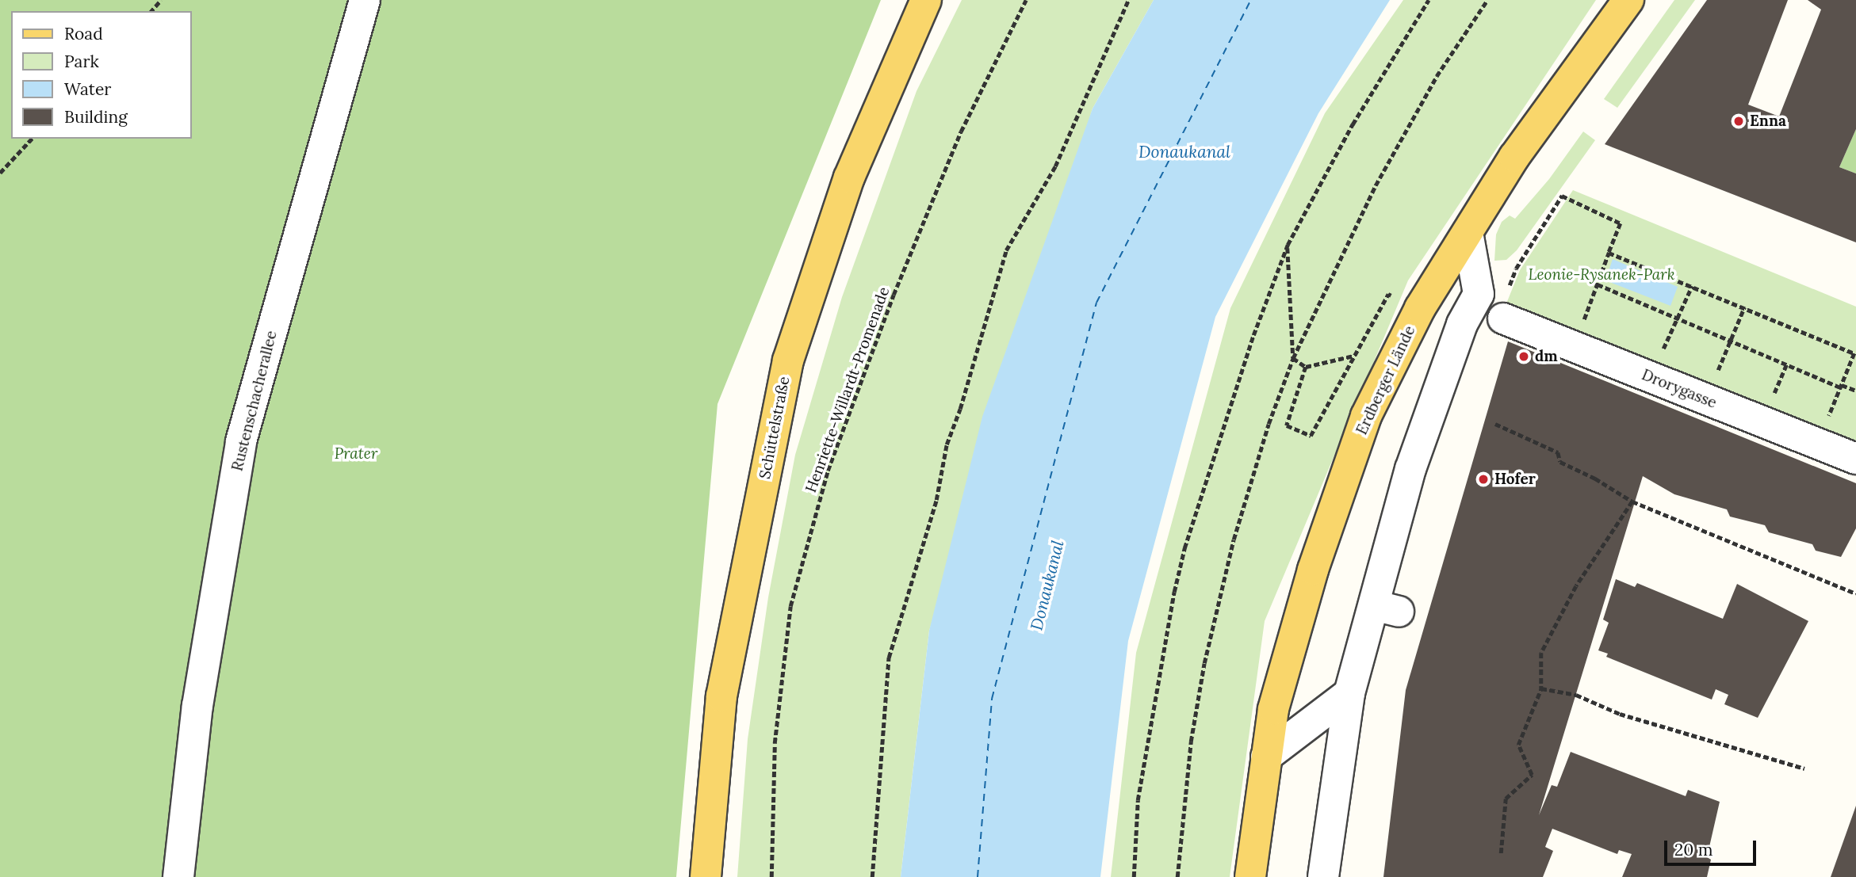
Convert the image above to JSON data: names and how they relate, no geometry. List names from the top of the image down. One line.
{"streets":{"main road":["Erdberger Lände","Schüttelstraße"],"street":["Drorygasse","Rustenschacherallee"],"path":["Henriette-Willardt-Promenade"]},"water":["Donaukanal"],"parks":["Leonie-Rysanek-Park","Prater"],"places":["Enna","dm","Hofer"],"legend":["Road","Park","Water","Building"],"scale_bar":"20 m"}
